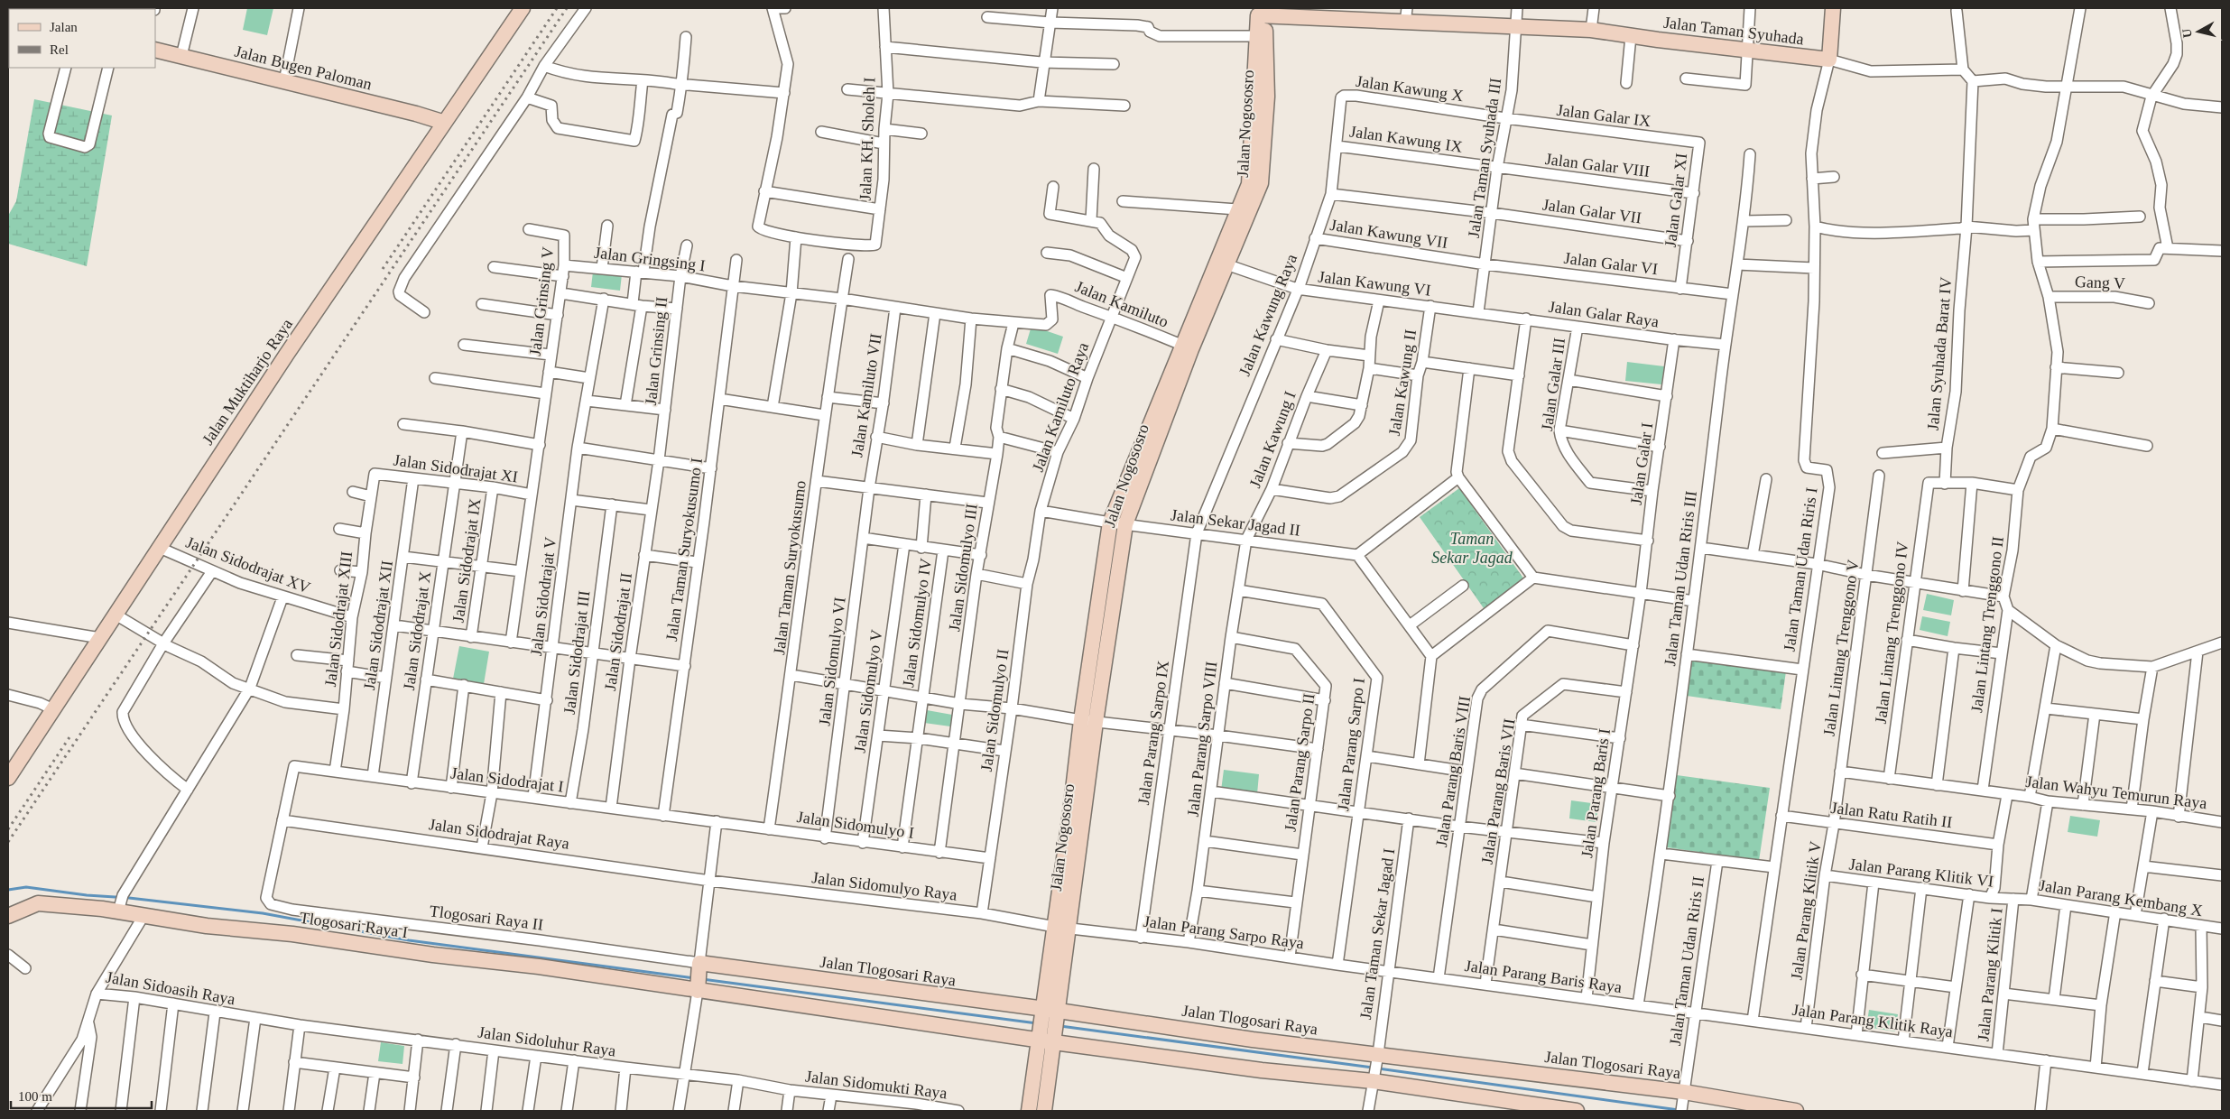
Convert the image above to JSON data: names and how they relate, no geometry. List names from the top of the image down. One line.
{"streets":{"street":["Jalan Taman Syuhada","Jalan Bugen Paloman","Jalan Kawung X","Jalan Galar IX","Jalan Nogososro","Jalan KH. Sholeh I","Jalan Kawung IX","Jalan Taman Syuhada III","Jalan Galar VIII","Jalan Galar XI","Jalan Galar VII","Jalan Kawung VII","Jalan Gringsing I","Jalan Galar VI","Gang V","Jalan Kawung VI","Jalan Grinsing V","Jalan Kamiluto","Jalan Galar Raya","Jalan Kawung Raya","Jalan Grinsing II","Jalan Syuhada Barat IV","Jalan Muktiharjo Raya","Jalan Kawung II","Jalan Galar III","Jalan Kamiluto VII","Jalan Kamiluto Raya","Jalan Kawung I","Jalan Galar I","Jalan Sidodrajat XI","Jalan Sekar Jagad II","Jalan Taman Suryokusumo I","Jalan Sidodrajat IX","Jalan Sidodrajat XV","Jalan Taman Suryokusumo","Jalan Sidomulyo III","Jalan Taman Udan Riris I","Jalan Taman Udan Riris III","Jalan Sidodrajat V","Jalan Sidodrajat XIII","Jalan Sidomulyo IV","Jalan Lintang Trenggono II","Jalan Sidodrajat XII","Jalan Sidodrajat X","Jalan Sidodrajat II","Jalan Lintang Trenggono IV","Jalan Lintang Trenggono V","Jalan Sidodrajat III","Jalan Sidomulyo VI","Jalan Sidomulyo V","Jalan Sidomulyo II","Jalan Parang Sarpo IX","Jalan Parang Sarpo VIII","Jalan Parang Sarpo I","Jalan Parang Sarpo II","Jalan Parang Baris VIII","Jalan Sidodrajat I","Jalan Parang Baris VII","Jalan Wahyu Temurun Raya","Jalan Parang Baris I","Jalan Ratu Ratih II","Jalan Sidomulyo I","Jalan Sidodrajat Raya","Jalan Parang Klitik VI","Jalan Sidomulyo Raya","Jalan Parang Kembang X","Jalan Parang Klitik V","Tlogosari Raya II","Tlogosari Raya I","Jalan Parang Sarpo Raya","Jalan Taman Sekar Jagad I","Jalan Taman Udan Riris II","Jalan Tlogosari Raya","Jalan Parang Klitik I","Jalan Parang Baris Raya","Jalan Sidoasih Raya","Jalan Parang Klitik Raya","Jalan Sidoluhur Raya","Jalan Sidomukti Raya"]},"crossings":[["Jalan Taman Syuhada","Jalan Nogososro"],["Jalan Taman Syuhada","Jalan Taman Syuhada III"],["Jalan Taman Syuhada","Jalan Taman Udan Riris I"],["Jalan Bugen Paloman","Jalan Muktiharjo Raya"],["Jalan Kawung X","Jalan Galar IX"],["Jalan Kawung X","Jalan Taman Syuhada III"],["Jalan Kawung X","Jalan Kawung Raya"],["Jalan Galar IX","Jalan Taman Syuhada III"],["Jalan Galar IX","Jalan Galar XI"],["Jalan Nogososro","Jalan Kawung VI"],["Jalan Nogososro","Jalan Kamiluto"],["Jalan Nogososro","Jalan Sekar Jagad II"],["Jalan Nogososro","Jalan Sidomulyo Raya"],["Jalan Nogososro","Jalan Parang Sarpo Raya"],["Jalan Nogososro","Jalan Tlogosari Raya"],["Jalan Kawung IX","Jalan Taman Syuhada III"],["Jalan Kawung IX","Jalan Galar VIII"],["Jalan Kawung IX","Jalan Kawung Raya"],["Jalan Taman Syuhada III","Jalan Galar VIII"],["Jalan Taman Syuhada III","Jalan Galar VII"],["Jalan Taman Syuhada III","Jalan Kawung VII"],["Jalan Taman Syuhada III","Jalan Galar VI"],["Jalan Taman Syuhada III","Jalan Kawung VI"],["Jalan Taman Syuhada III","Jalan Galar Raya"],["Jalan Galar VIII","Jalan Galar XI"],["Jalan Galar XI","Jalan Galar VII"],["Jalan Galar XI","Jalan Galar VI"],["Jalan Galar VII","Jalan Kawung Raya"],["Jalan Kawung VII","Jalan Galar VI"],["Jalan Kawung VII","Jalan Kawung Raya"],["Jalan Gringsing I","Jalan Grinsing V"],["Jalan Gringsing I","Jalan Kamiluto"],["Jalan Gringsing I","Jalan Grinsing II"],["Jalan Gringsing I","Jalan Kamiluto VII"],["Jalan Gringsing I","Jalan Taman Suryokusumo I"],["Jalan Gringsing I","Jalan Taman Suryokusumo"],["Jalan Gringsing I","Jalan Sidomulyo III"],["Jalan Galar VI","Jalan Taman Udan Riris III"],["Jalan Kawung VI","Jalan Galar Raya"],["Jalan Kawung VI","Jalan Kawung Raya"],["Jalan Kawung VI","Jalan Kawung II"],["Jalan Grinsing V","Jalan Sidodrajat XI"],["Jalan Grinsing V","Jalan Sidodrajat V"],["Jalan Kamiluto","Jalan Kamiluto Raya"],["Jalan Galar Raya","Jalan Galar III"],["Jalan Galar Raya","Jalan Galar I"],["Jalan Galar Raya","Jalan Taman Udan Riris III"],["Jalan Kawung Raya","Jalan Sekar Jagad II"],["Jalan Kawung Raya","Jalan Parang Sarpo IX"],["Jalan Grinsing II","Jalan Sidodrajat II"],["Jalan Syuhada Barat IV","Jalan Lintang Trenggono IV"],["Jalan Muktiharjo Raya","Jalan Sidodrajat XV"],["Jalan Kawung II","Jalan Kawung I"],["Jalan Galar III","Jalan Galar I"],["Jalan Kamiluto VII","Jalan Sidomulyo VI"],["Jalan Kamiluto Raya","Jalan Sidomulyo II"],["Jalan Kawung I","Jalan Sekar Jagad II"],["Jalan Kawung I","Jalan Parang Sarpo VIII"],["Jalan Galar I","Jalan Parang Baris I"],["Jalan Sidodrajat XI","Jalan Sidodrajat IX"],["Jalan Sidodrajat XI","Jalan Sidodrajat XIII"],["Jalan Sidodrajat XI","Jalan Sidodrajat XII"],["Jalan Sidodrajat XI","Jalan Sidodrajat X"],["Jalan Sekar Jagad II","Jalan Parang Sarpo IX"],["Jalan Sekar Jagad II","Jalan Parang Sarpo VIII"],["Jalan Taman Suryokusumo I","Jalan Sidodrajat I"],["Jalan Sidodrajat XV","Jalan Sidodrajat XIII"],["Jalan Taman Suryokusumo","Jalan Sidomulyo I"],["Jalan Taman Udan Riris I","Jalan Ratu Ratih II"],["Jalan Taman Udan Riris I","Jalan Parang Klitik Raya"],["Jalan Taman Udan Riris III","Jalan Parang Baris Raya"],["Jalan Sidodrajat V","Jalan Sidodrajat I"],["Jalan Sidodrajat XIII","Jalan Sidodrajat I"],["Jalan Lintang Trenggono II","Jalan Wahyu Temurun Raya"],["Jalan Sidodrajat XII","Jalan Sidodrajat I"],["Jalan Sidodrajat X","Jalan Sidodrajat I"],["Jalan Sidodrajat II","Jalan Sidodrajat I"],["Jalan Lintang Trenggono IV","Jalan Wahyu Temurun Raya"],["Jalan Lintang Trenggono V","Jalan Wahyu Temurun Raya"],["Jalan Lintang Trenggono V","Jalan Ratu Ratih II"],["Jalan Lintang Trenggono V","Jalan Parang Klitik V"],["Jalan Sidodrajat III","Jalan Sidodrajat I"],["Jalan Sidomulyo VI","Jalan Sidomulyo I"],["Jalan Sidomulyo V","Jalan Sidomulyo I"],["Jalan Sidomulyo II","Jalan Sidomulyo I"],["Jalan Sidomulyo II","Jalan Sidomulyo Raya"],["Jalan Parang Sarpo IX","Jalan Parang Sarpo Raya"],["Jalan Parang Sarpo VIII","Jalan Parang Sarpo I"],["Jalan Parang Sarpo VIII","Jalan Parang Sarpo II"],["Jalan Parang Sarpo VIII","Jalan Parang Sarpo Raya"],["Jalan Parang Sarpo I","Jalan Parang Sarpo Raya"],["Jalan Parang Sarpo II","Jalan Parang Sarpo Raya"],["Jalan Parang Baris VIII","Jalan Parang Baris I"],["Jalan Parang Baris VIII","Jalan Parang Baris Raya"],["Jalan Sidodrajat I","Jalan Sidomulyo I"],["Jalan Sidodrajat I","Jalan Sidodrajat Raya"],["Jalan Sidodrajat I","Tlogosari Raya II"],["Jalan Parang Baris VII","Jalan Parang Baris I"],["Jalan Parang Baris VII","Jalan Parang Baris Raya"],["Jalan Parang Baris I","Jalan Parang Baris Raya"],["Jalan Ratu Ratih II","Jalan Parang Klitik V"],["Jalan Sidodrajat Raya","Jalan Sidomulyo Raya"],["Jalan Sidodrajat Raya","Tlogosari Raya II"],["Jalan Parang Klitik VI","Jalan Parang Kembang X"],["Jalan Parang Klitik VI","Jalan Parang Klitik V"],["Jalan Parang Klitik VI","Jalan Parang Klitik I"],["Jalan Sidomulyo Raya","Jalan Parang Sarpo Raya"],["Jalan Parang Kembang X","Jalan Parang Klitik I"],["Jalan Parang Klitik V","Jalan Parang Klitik Raya"],["Tlogosari Raya II","Jalan Tlogosari Raya"],["Tlogosari Raya I","Jalan Sidoasih Raya"],["Jalan Parang Sarpo Raya","Jalan Taman Sekar Jagad I"],["Jalan Parang Sarpo Raya","Jalan Parang Baris Raya"],["Jalan Taman Sekar Jagad I","Jalan Tlogosari Raya"],["Jalan Taman Sekar Jagad I","Jalan Parang Baris Raya"],["Jalan Taman Udan Riris II","Jalan Tlogosari Raya"],["Jalan Taman Udan Riris II","Jalan Parang Baris Raya"],["Jalan Taman Udan Riris II","Jalan Parang Klitik Raya"],["Jalan Parang Klitik I","Jalan Parang Klitik Raya"],["Jalan Parang Baris Raya","Jalan Parang Klitik Raya"],["Jalan Sidoasih Raya","Jalan Sidoluhur Raya"],["Jalan Sidoluhur Raya","Jalan Sidomukti Raya"]],"parks":["Taman Sekar Jagad"],"legend":["Jalan","Rel"],"scale_bar":"100 m","north":"left"}
